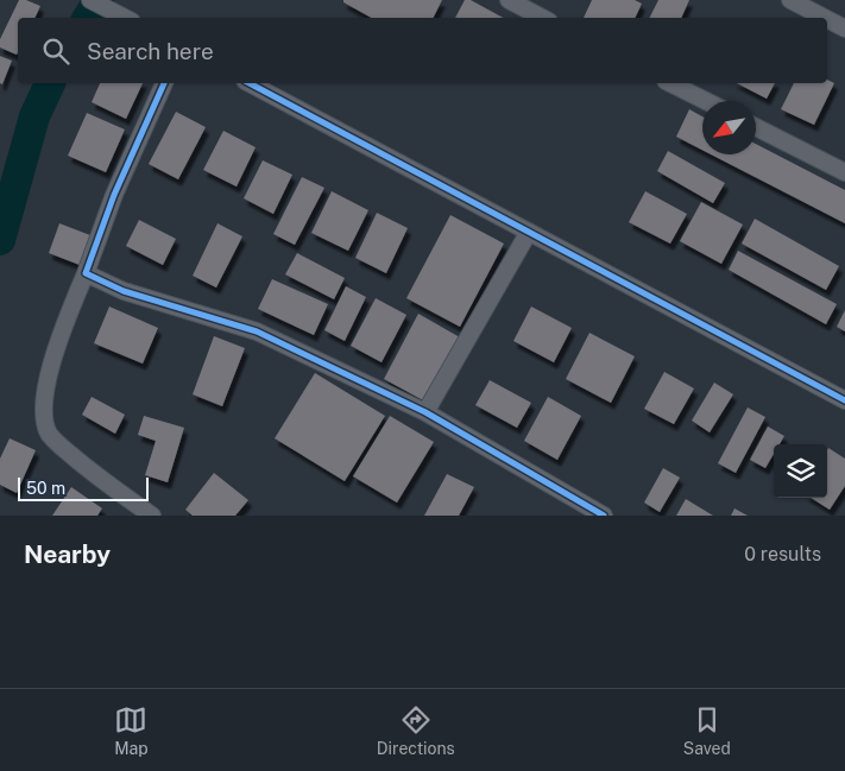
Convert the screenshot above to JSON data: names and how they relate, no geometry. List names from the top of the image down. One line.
{"scale_bar":"50 m","north":"bottom left","page":{"search":"Search here","scale":"50 m","heading":["Nearby","0 results"],"nav":["Map","Directions","Saved"]}}
